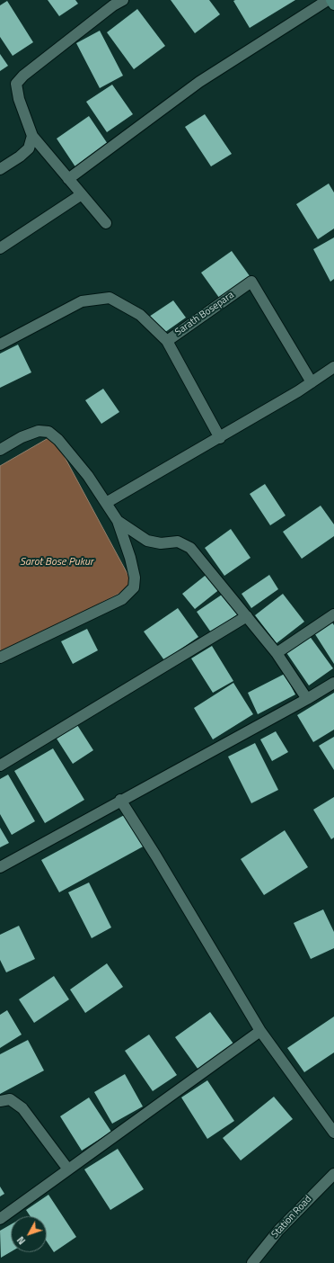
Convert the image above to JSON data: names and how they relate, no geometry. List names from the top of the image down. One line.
{"streets":{"street":["Sarath Bosepara","Station Road"]},"water":["Sarot Bose Pukur"],"north":"bottom left"}
